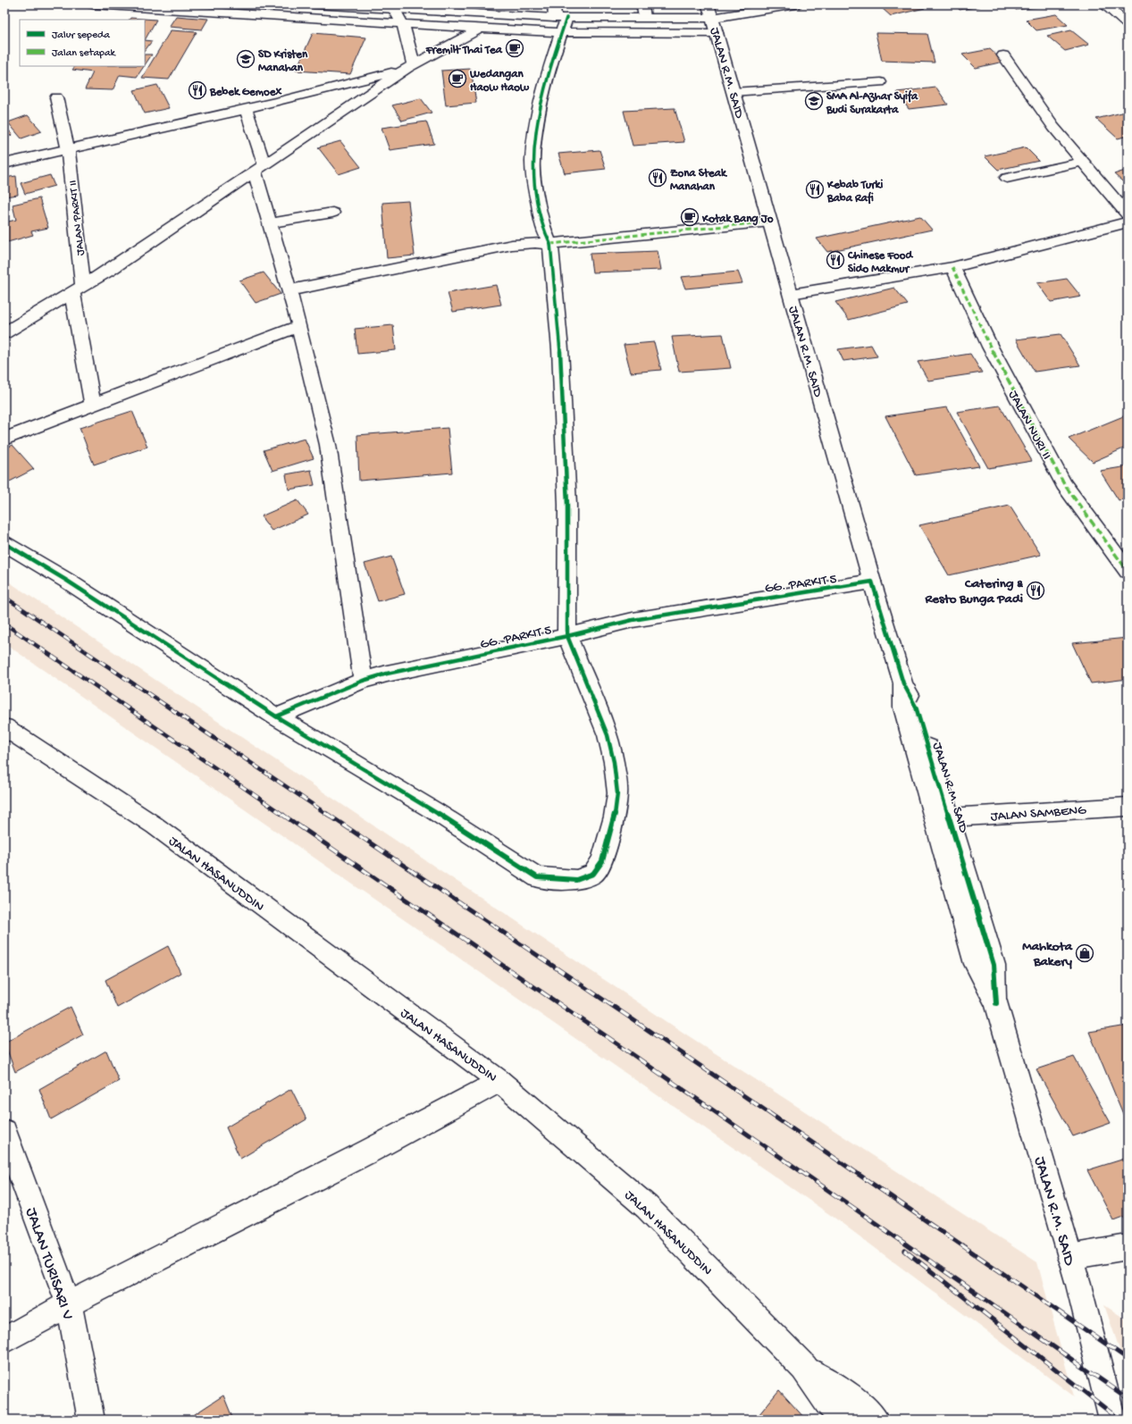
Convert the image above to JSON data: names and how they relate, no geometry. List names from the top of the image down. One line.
{"streets":{"street":["JALAN R.M. SAID","JALAN PARKIT II","JALAN NURI II","GG. PARKIT 5","JALAN SAMBENG","JALAN HASANUDDIN","JALAN TURISARI V"]},"crossings":[["JALAN R.M. SAID","GG. PARKIT 5"],["JALAN R.M. SAID","JALAN SAMBENG"]],"places":{"cafe":["Fremilt Thai Tea","Wedangan Haow Haow","Kotak Bang Jo"],"school or university":["SD Kristen Manahan","SMA Al-Azhar Syifa Budi Surakarta"],"restaurant":["Bebek Gemoex","Zona Steak Manahan","Kebab Turki Baba Rafi","Chinese Food Sido Makmur","Catering & Resto Bunga Padi"],"shop":["Mahkota Bakery"]},"legend":["Jalur sepeda","Jalan setapak"]}
